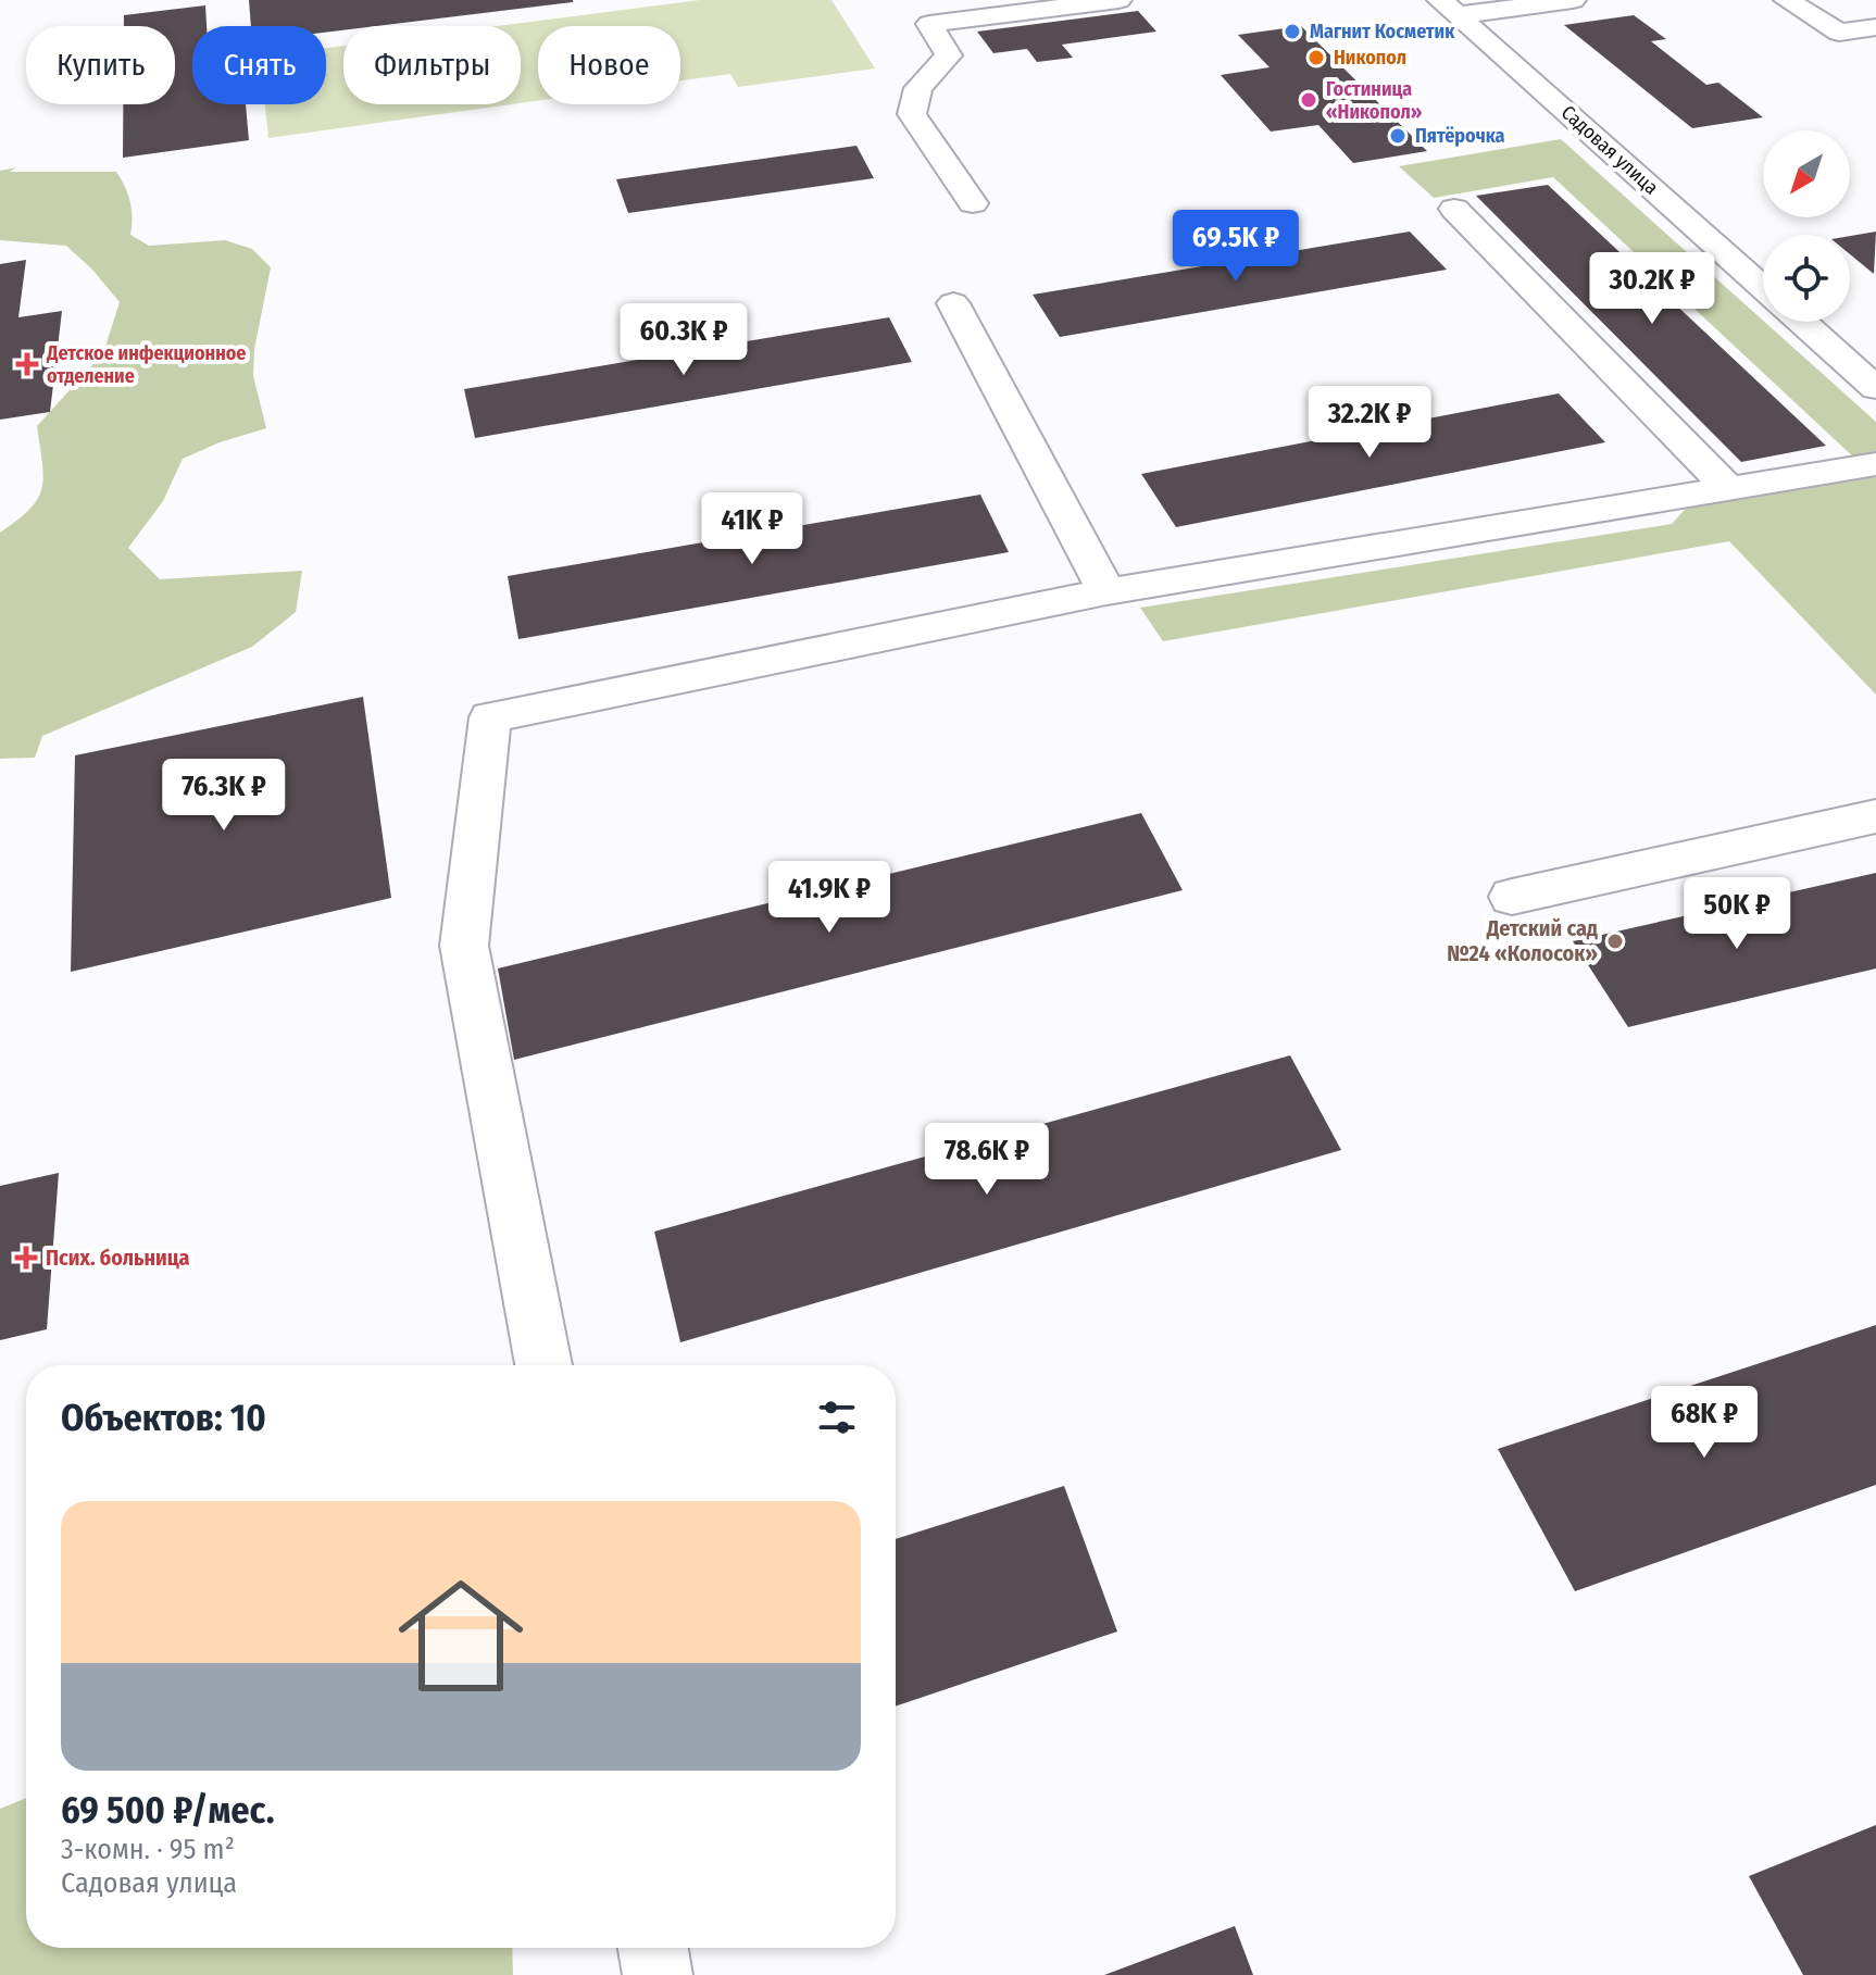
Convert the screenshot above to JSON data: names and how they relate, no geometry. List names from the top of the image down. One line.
{"streets":{"street":["Садовая улица"]},"places":{"other":["Магнит Косметик","Никопол","Гостиница «Никопол»","Пятёрочка","Детский сад №24 «Колосок»"],"health":["Детское инфекционное отделение","Псих. больница"]},"north":"bottom left","page":{"chip":["Купить","Снять","Фильтры","Новое"],"price":["69.5K ₽","30.2K ₽","60.3K ₽","32.2K ₽","41K ₽","76.3K ₽","41.9K ₽","50K ₽","78.6K ₽","68K ₽"],"heading":"Объектов: 10","list":[{"name":"69 500 ₽/мес.","note":"3-комн. · 95 m² · Садовая улица"}]}}
